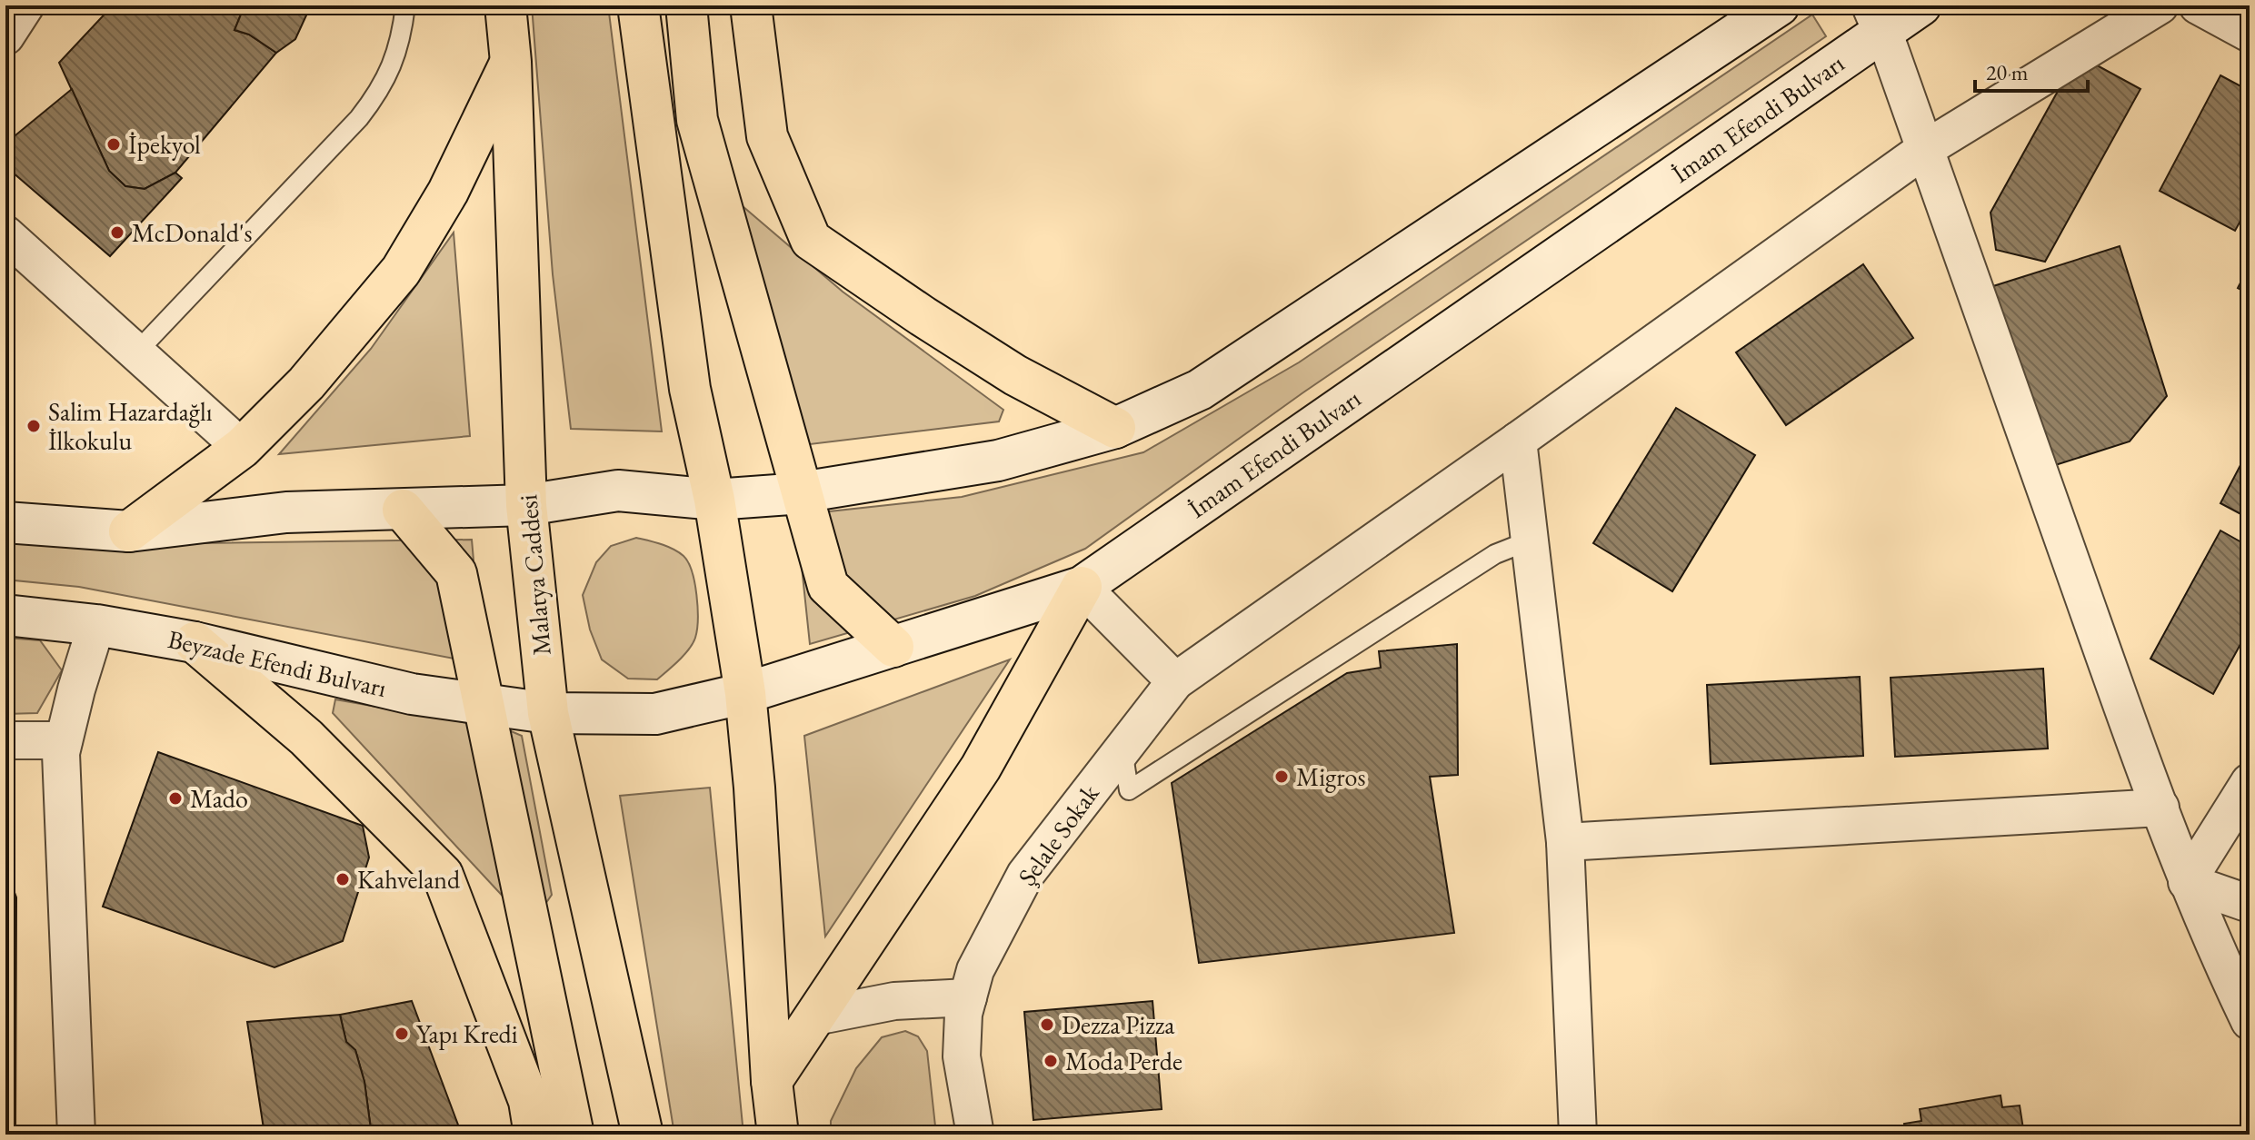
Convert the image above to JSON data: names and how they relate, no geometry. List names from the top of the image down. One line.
{"streets":{"highway":["Malatya Caddesi"],"main road":["İmam Efendi Bulvarı","Beyzade Efendi Bulvarı"],"street":["Şelale Sokak"]},"crossings":[["İmam Efendi Bulvarı","Malatya Caddesi"],["İmam Efendi Bulvarı","Beyzade Efendi Bulvarı"],["Malatya Caddesi","Beyzade Efendi Bulvarı"]],"places":["İpekyol","McDonald's","Salim Hazardağlı İlkokulu","Migros","Mado","Kahveland","Dezza Pizza","Yapı Kredi","Moda Perde"],"scale_bar":"20 m"}
